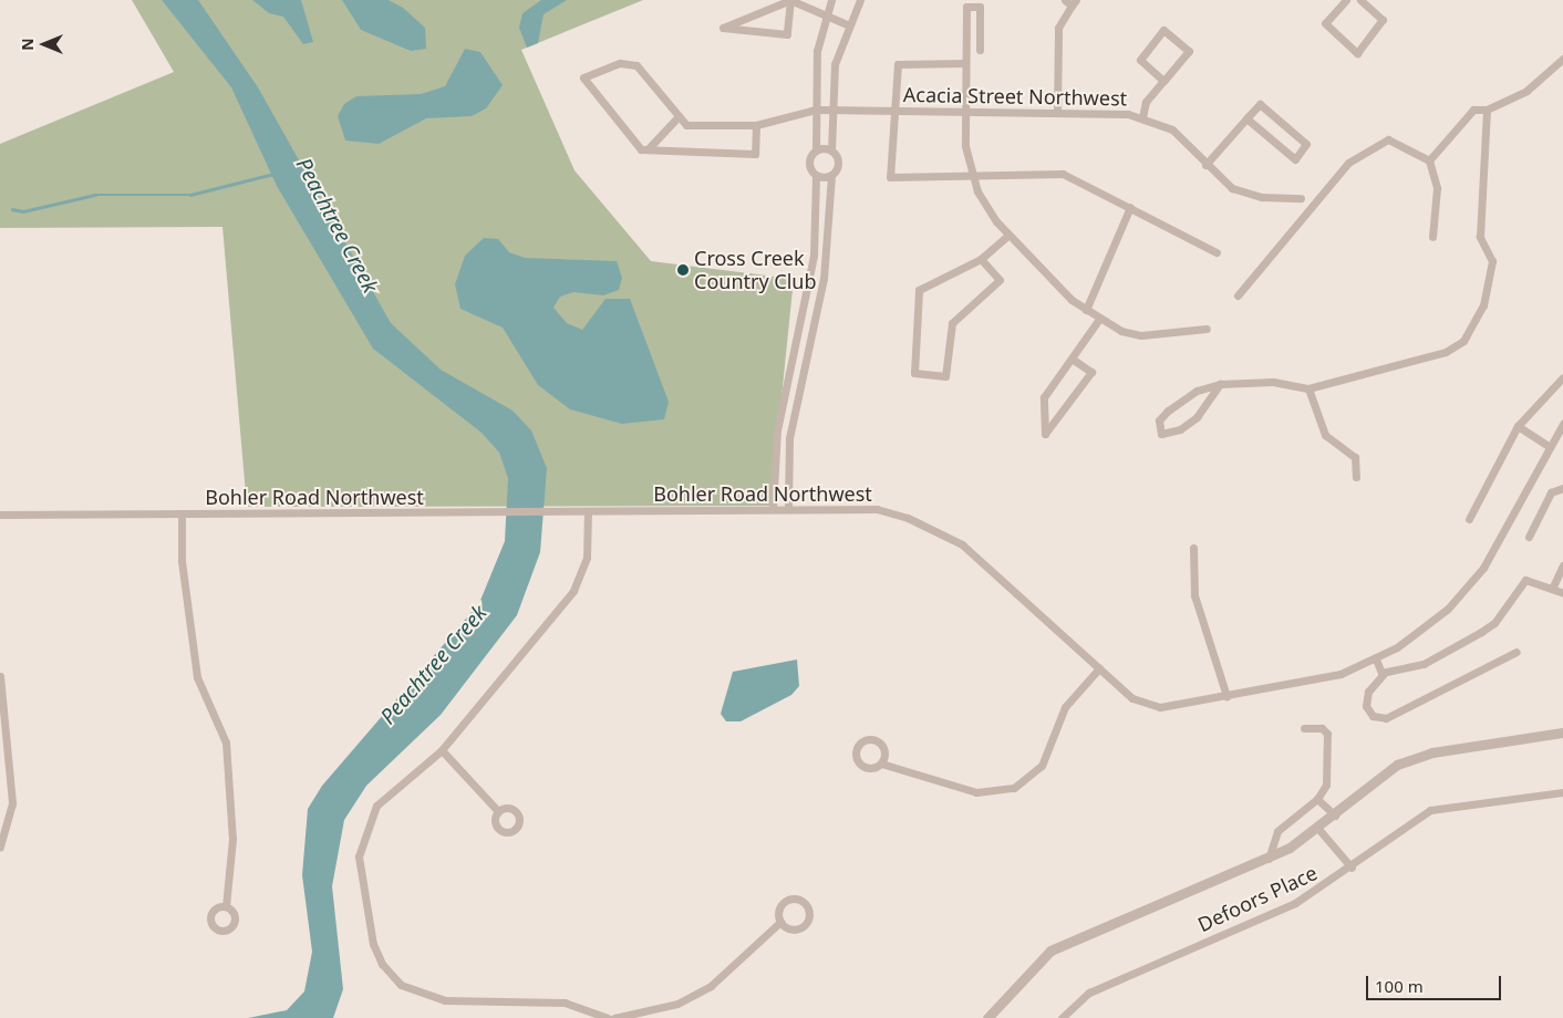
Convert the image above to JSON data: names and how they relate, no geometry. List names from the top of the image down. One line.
{"streets":{"street":["Acacia Street Northwest","Bohler Road Northwest","Defoors Place"]},"water":["Peachtree Creek"],"places":["Cross Creek Country Club"],"scale_bar":"100 m","north":"left"}
